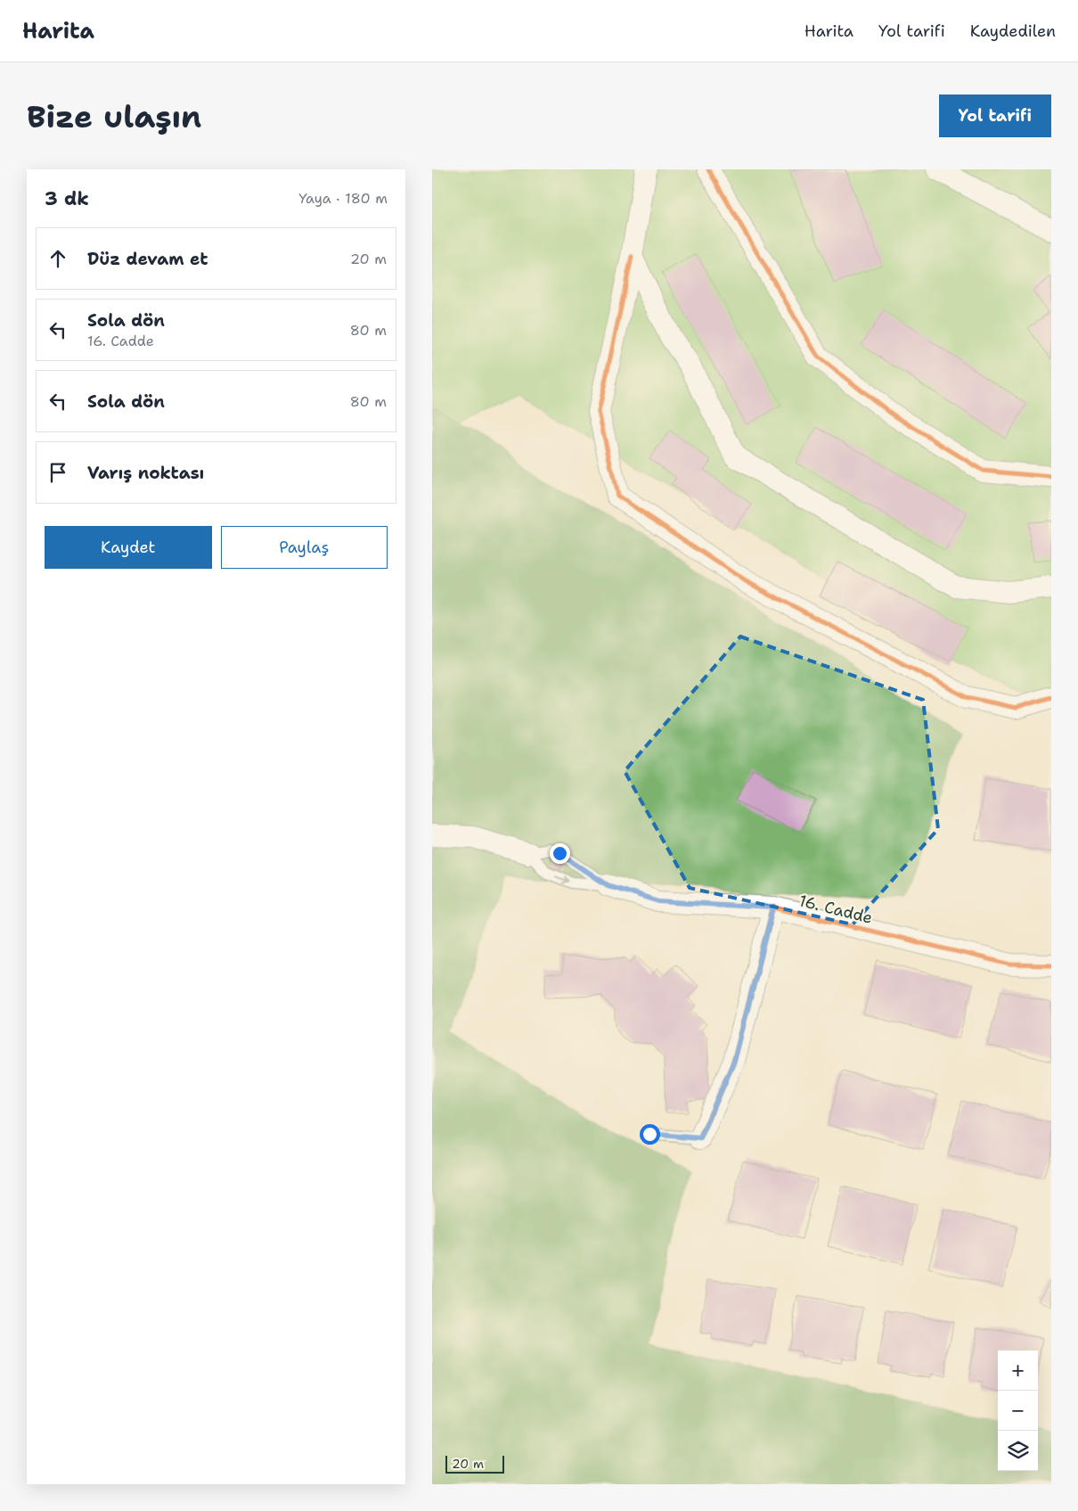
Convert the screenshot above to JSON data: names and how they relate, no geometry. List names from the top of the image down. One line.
{"streets":{"street":["16. Cadde"]},"scale_bar":"20 m","page":{"header":"Harita","nav":["Harita","Yol tarifi","Kaydedilen"],"buttons":["Yol tarifi",["Kaydet","Paylaş"]],"title":"Bize ulaşın","heading":["3 dk","Yaya · 180 m"],"list":[["Düz devam et","20 m"],["Sola dön","16. Cadde","80 m"],["Sola dön","80 m"],"Varış noktası"],"map_buttons":["+","−"],"scale":"20 m"}}
